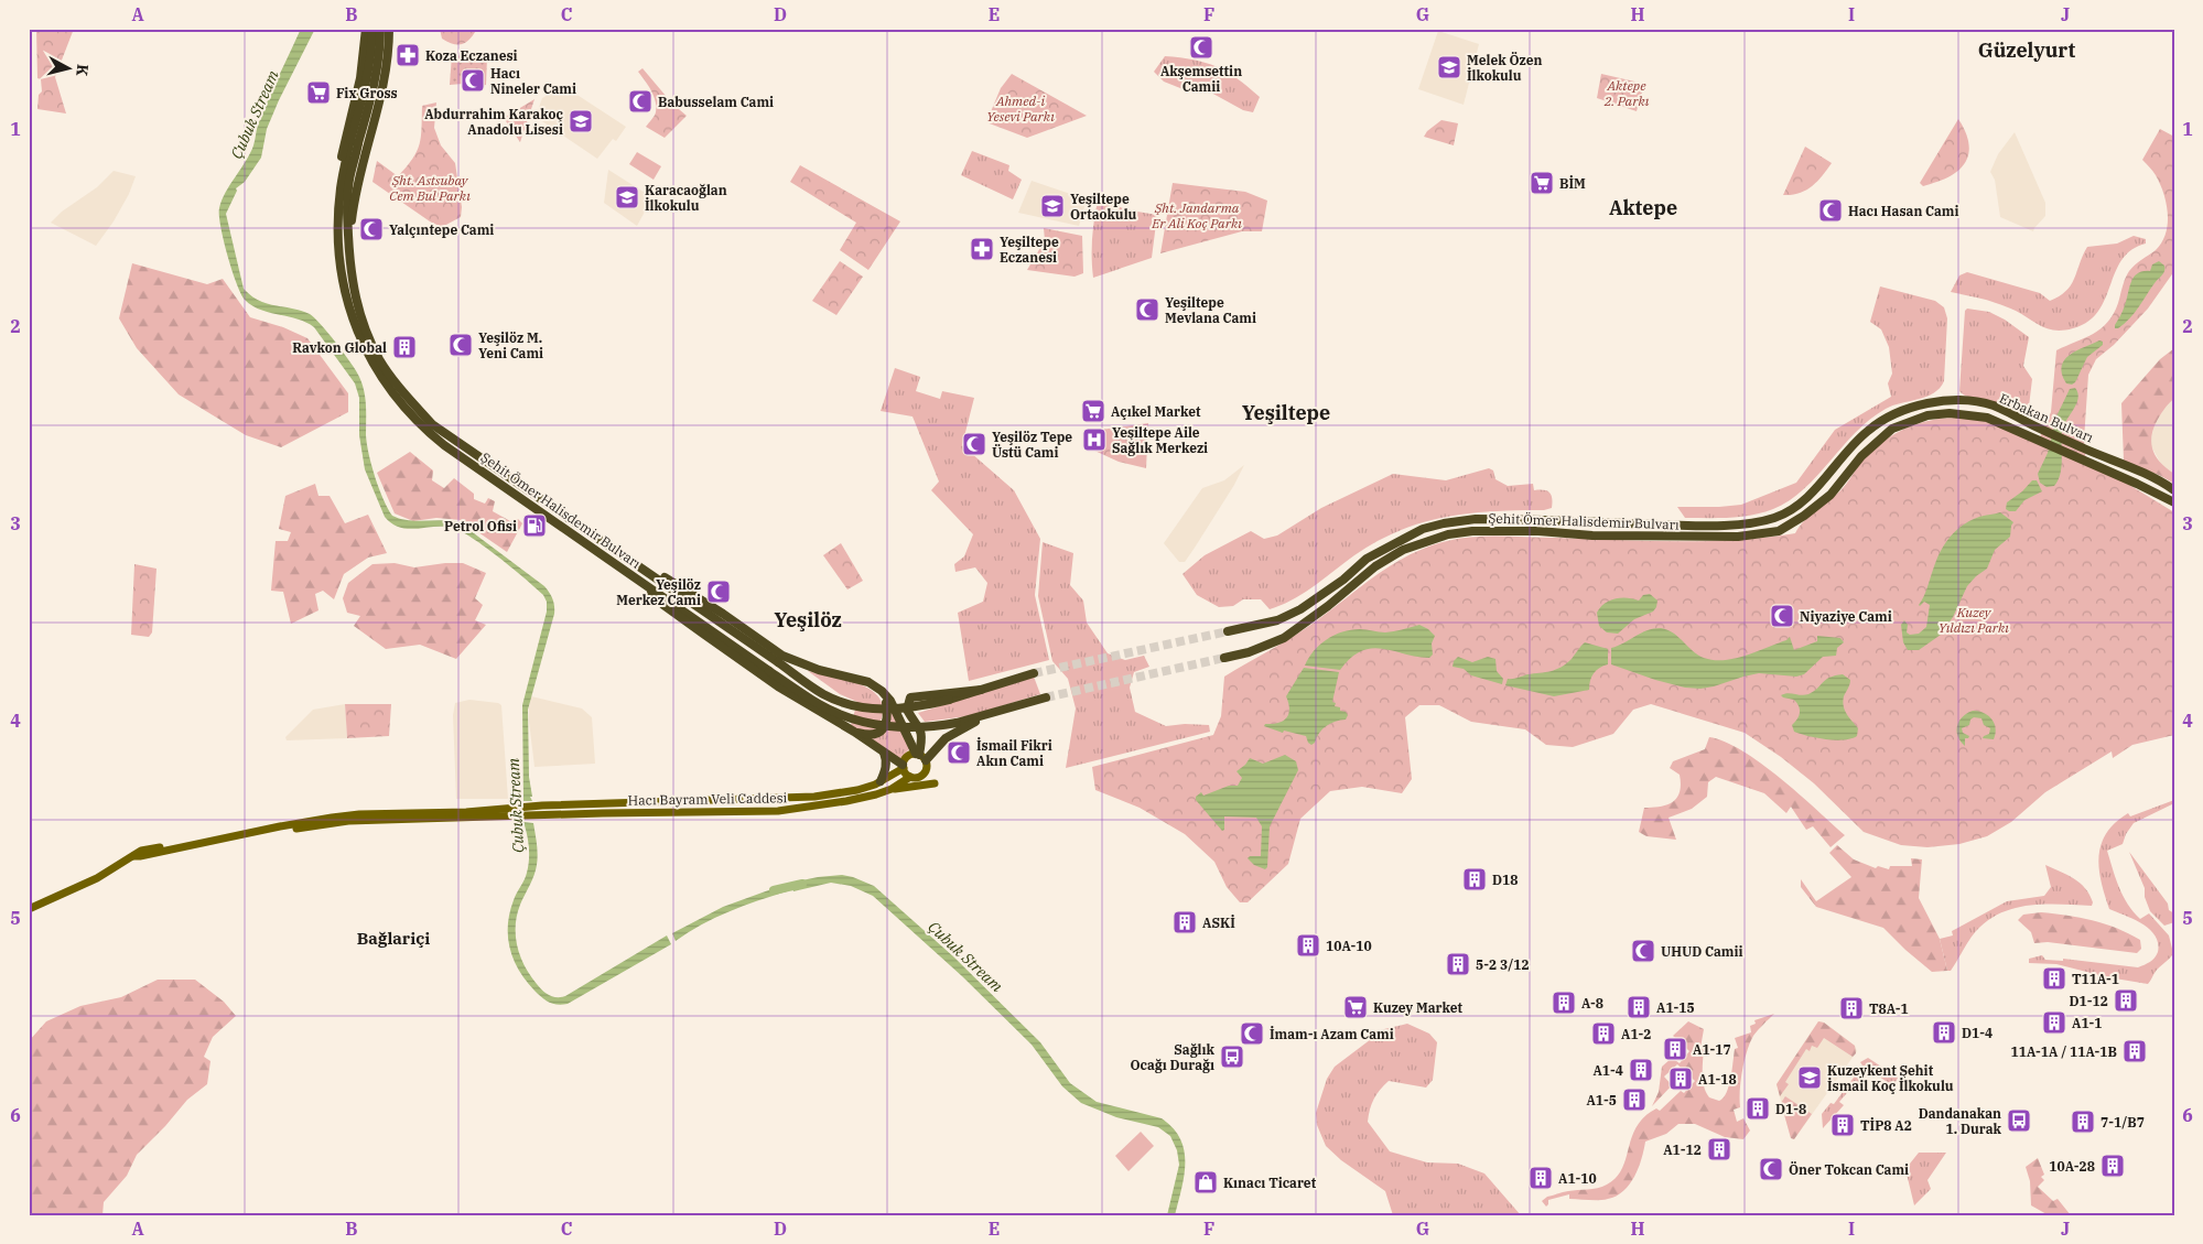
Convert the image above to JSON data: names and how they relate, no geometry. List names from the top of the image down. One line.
{"streets":{"highway":["Erbakan Bulvarı","Şehit Ömer Halisdemir Bulvarı"],"main road":["Hacı Bayram Veli Caddesi"]},"crossings":[["Erbakan Bulvarı","Şehit Ömer Halisdemir Bulvarı"]],"districts":["Güzelyurt","Aktepe","Yeşiltepe","Yeşilöz","Bağlariçi"],"water":["Çubuk Stream"],"parks":["Aktepe 2. Parkı","Ahmed-i Yesevi Parkı","Şht. Astsubay Cem Bul Parkı","Şht. Jandarma Er Ali Koç Parkı","Kuzey Yıldızı Parkı"],"places":{"mosque":["Akşemsettin Camii","Hacı Nineler Cami","Babusselam Cami","Hacı Hasan Cami","Yalçıntepe Cami","Yeşiltepe Mevlana Cami","Yeşilöz M. Yeni Cami","Yeşilöz Tepe Üstü Cami","Yeşilöz Merkez Cami","Niyaziye Cami","İsmail Fikri Akın Cami","UHUD Camii","İmam-ı Azam Cami","Öner Tokcan Cami"],"pharmacy":["Koza Eczanesi","Yeşiltepe Eczanesi"],"school or university":["Melek Özen İlkokulu","Abdurrahim Karakoç Anadolu Lisesi","Karacaoğlan İlkokulu","Yeşiltepe Ortaokulu","Kuzeykent Şehit İsmail Koç İlkokulu"],"supermarket":["Fix Gross","BİM","Açıkel Market","Kuzey Market"],"building":["Ravkon Global","D18","ASKİ","10A-10","5-2 3/12","T11A-1","D1-12","A-8","A1-15","T8A-1","A1-1","D1-4","A1-2","A1-17","11A-1A / 11A-1B","A1-4","A1-18","A1-5","D1-8","7-1/B7","TİP8 A2","A1-12","10A-28","A1-10"],"hospital":["Yeşiltepe Aile Sağlık Merkezi"],"fuel station":["Petrol Ofisi"],"bus stop":["Sağlık Ocağı Durağı","Dandanakan 1. Durak"],"shop":["Kınacı Ticaret"]},"north":"right","grid":{"columns":["A","B","C","D","E","F","G","H","I","J"],"rows":["1","2","3","4","5","6"]}}
